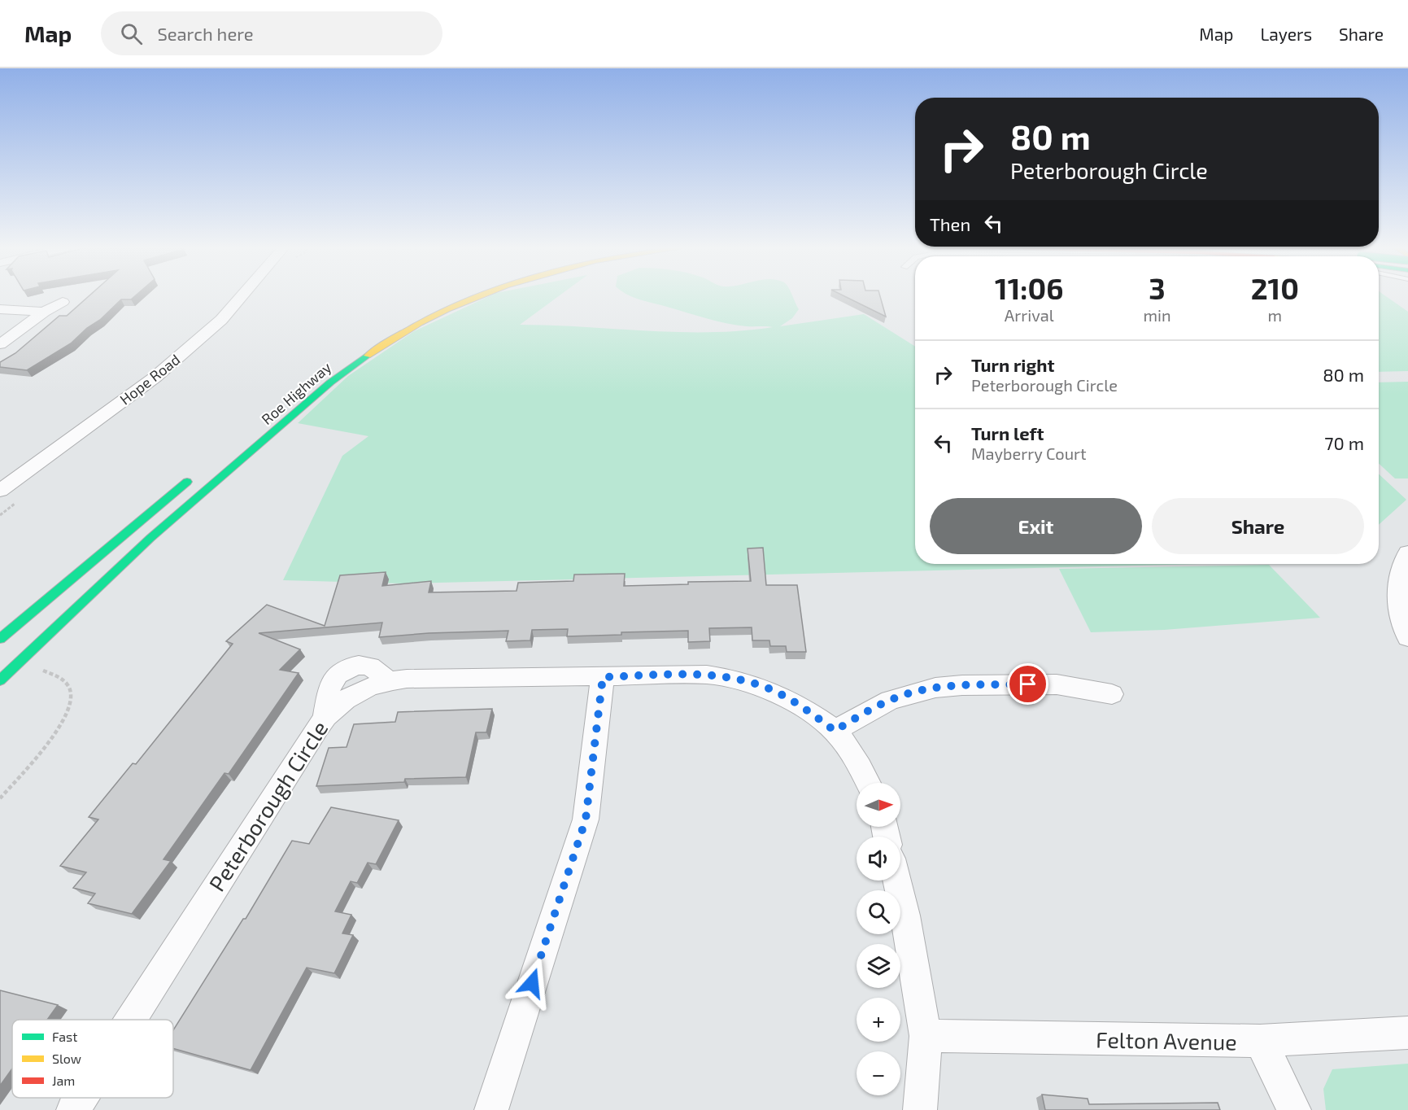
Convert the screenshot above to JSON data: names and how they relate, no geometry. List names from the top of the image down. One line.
{"streets":{"main road":["Roe Highway"],"street":["Hope Road","Peterborough Circle","Felton Avenue"]},"legend":["Fast","Slow","Jam"],"north":"right","page":{"header":"Map","search":"Search here","nav":["Map","Layers","Share"],"turn":["80 m","Peterborough Circle"],"then":"Then","eta":["11:06","Arrival","3","min","210","m"],"list":[{"name":"Turn right","note":"Peterborough Circle","value":"80 m"},{"name":"Turn left","note":"Mayberry Court","value":"70 m"}],"buttons":["Exit","Share"],"map_buttons":["+","−"]}}
